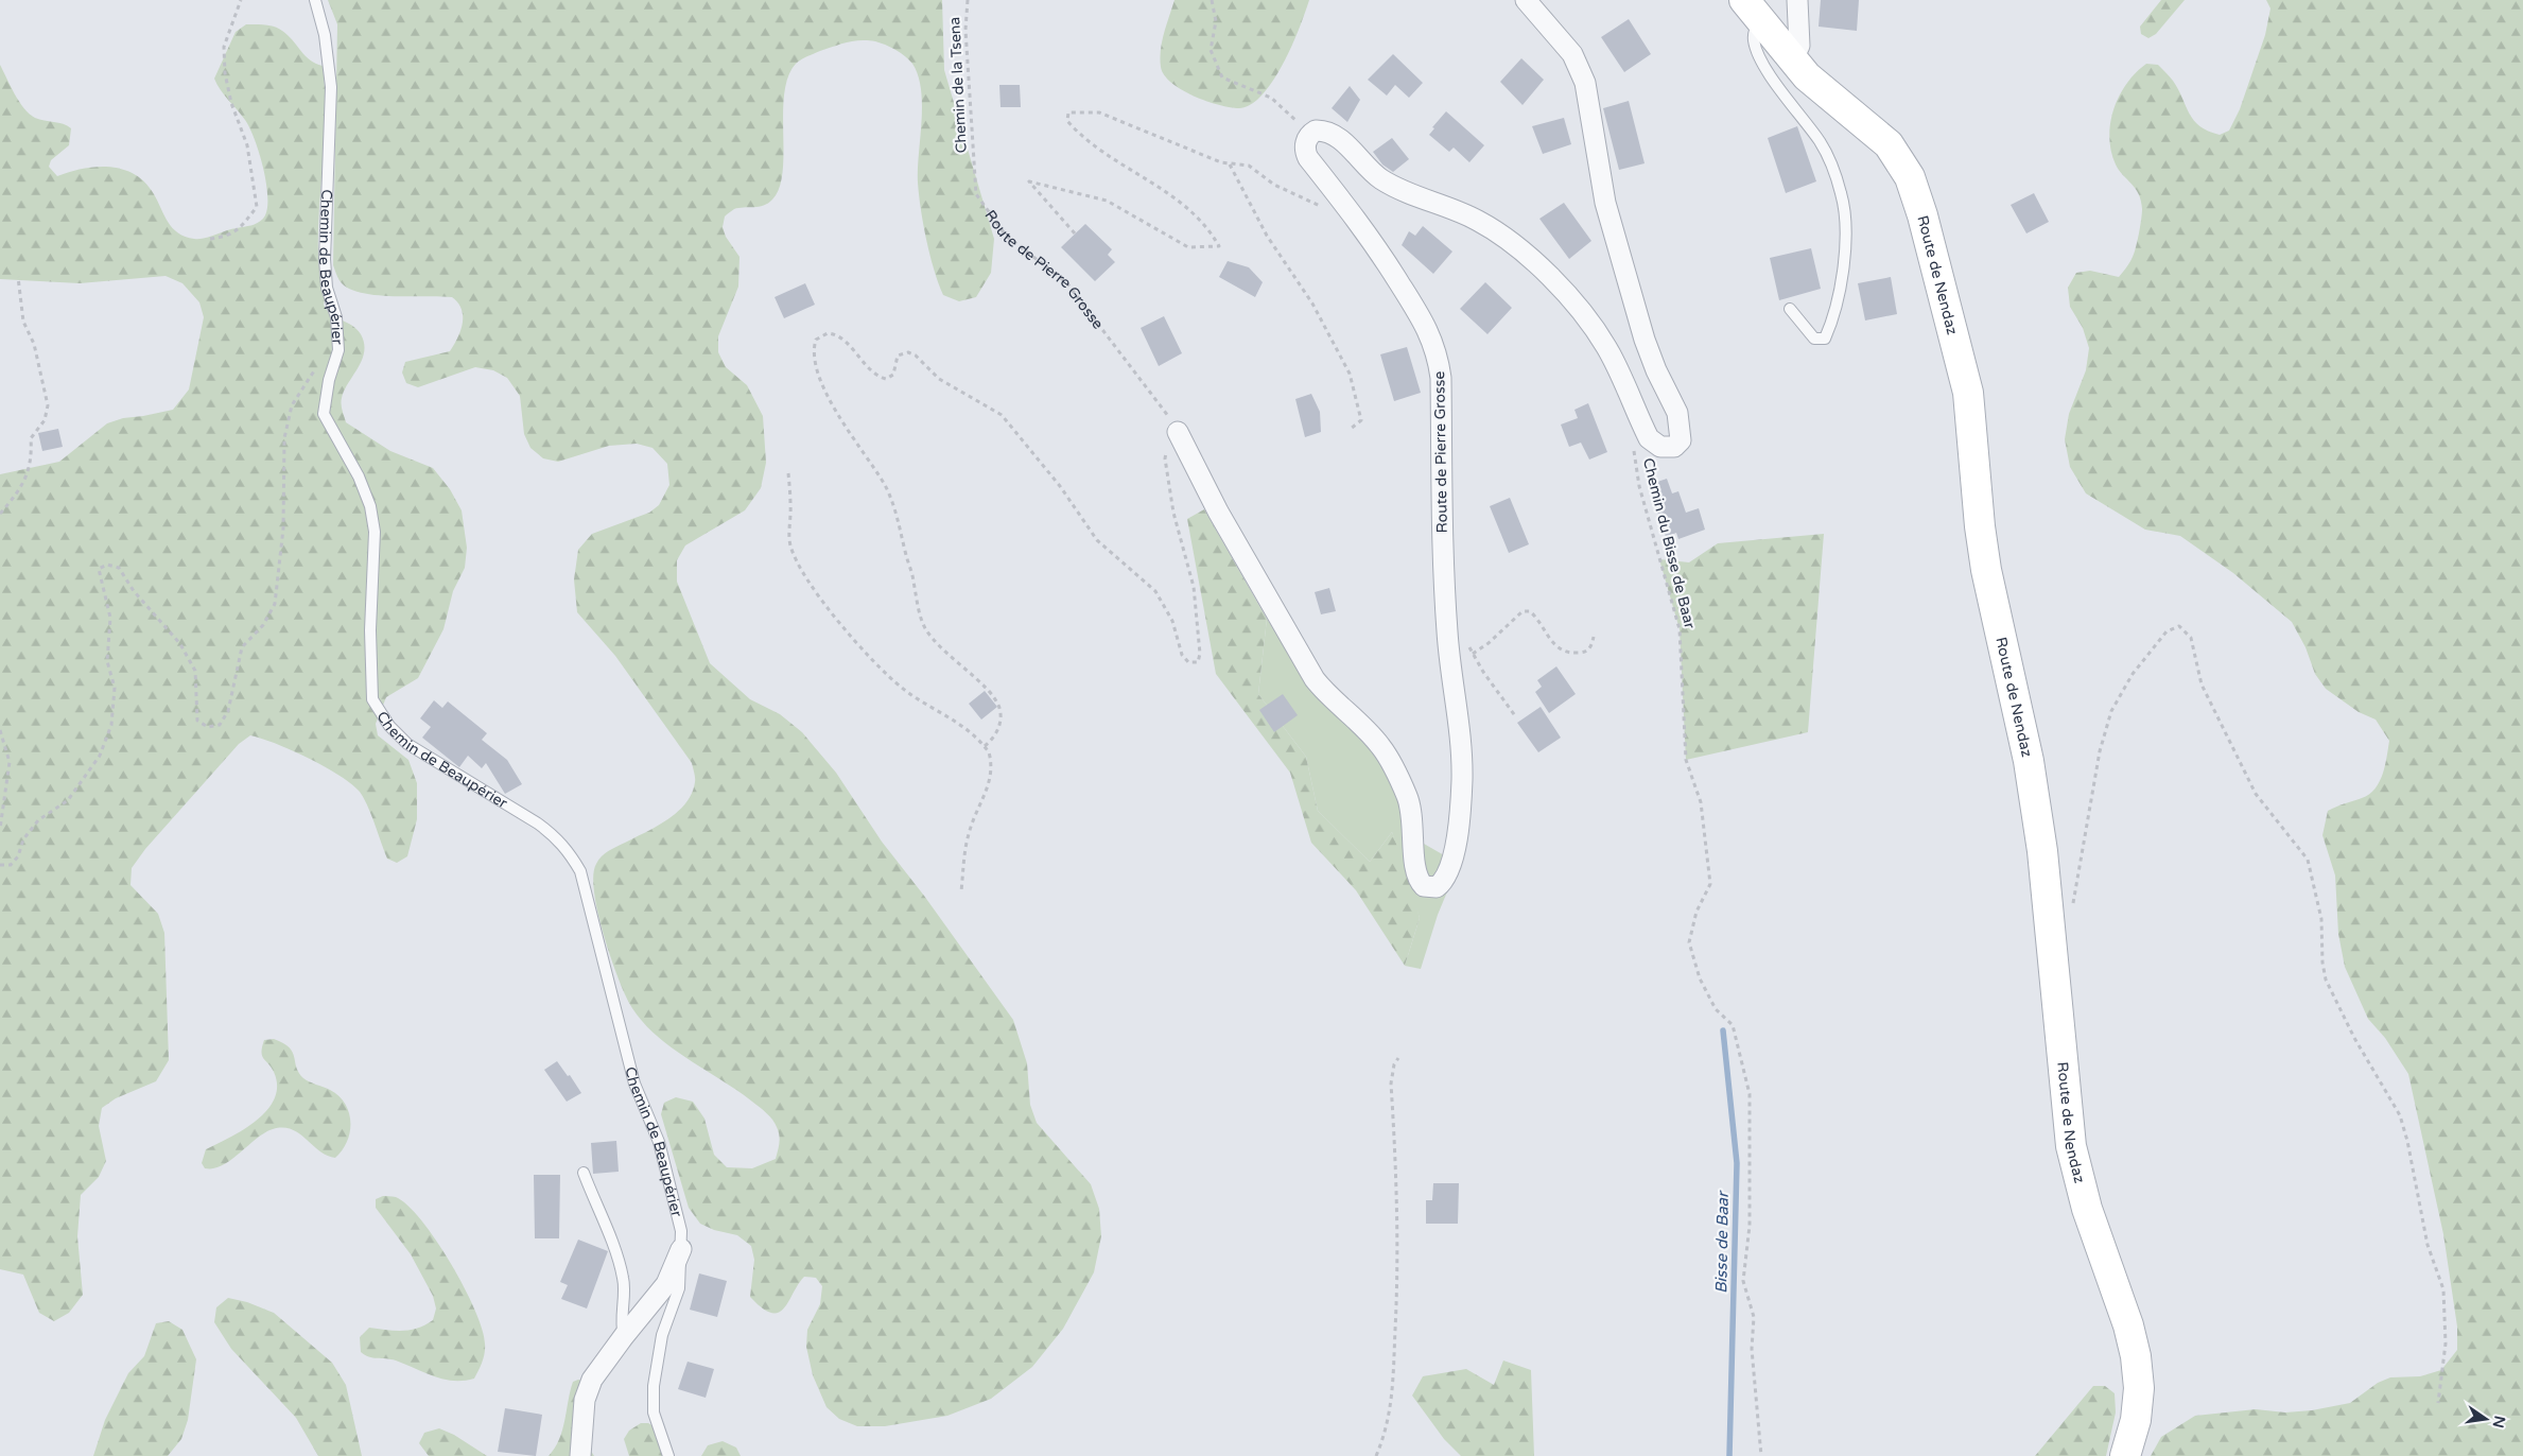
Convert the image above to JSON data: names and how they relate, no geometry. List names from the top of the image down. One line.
{"streets":{"main road":["Route de Nendaz"],"street":["Chemin de Beaupérier","Route de Pierre Grosse"],"path":["Chemin de la Tsena","Chemin du Bisse de Baar"]},"crossings":[["Chemin de la Tsena","Route de Pierre Grosse"]],"water":["Bisse de Baar"],"north":"right"}
